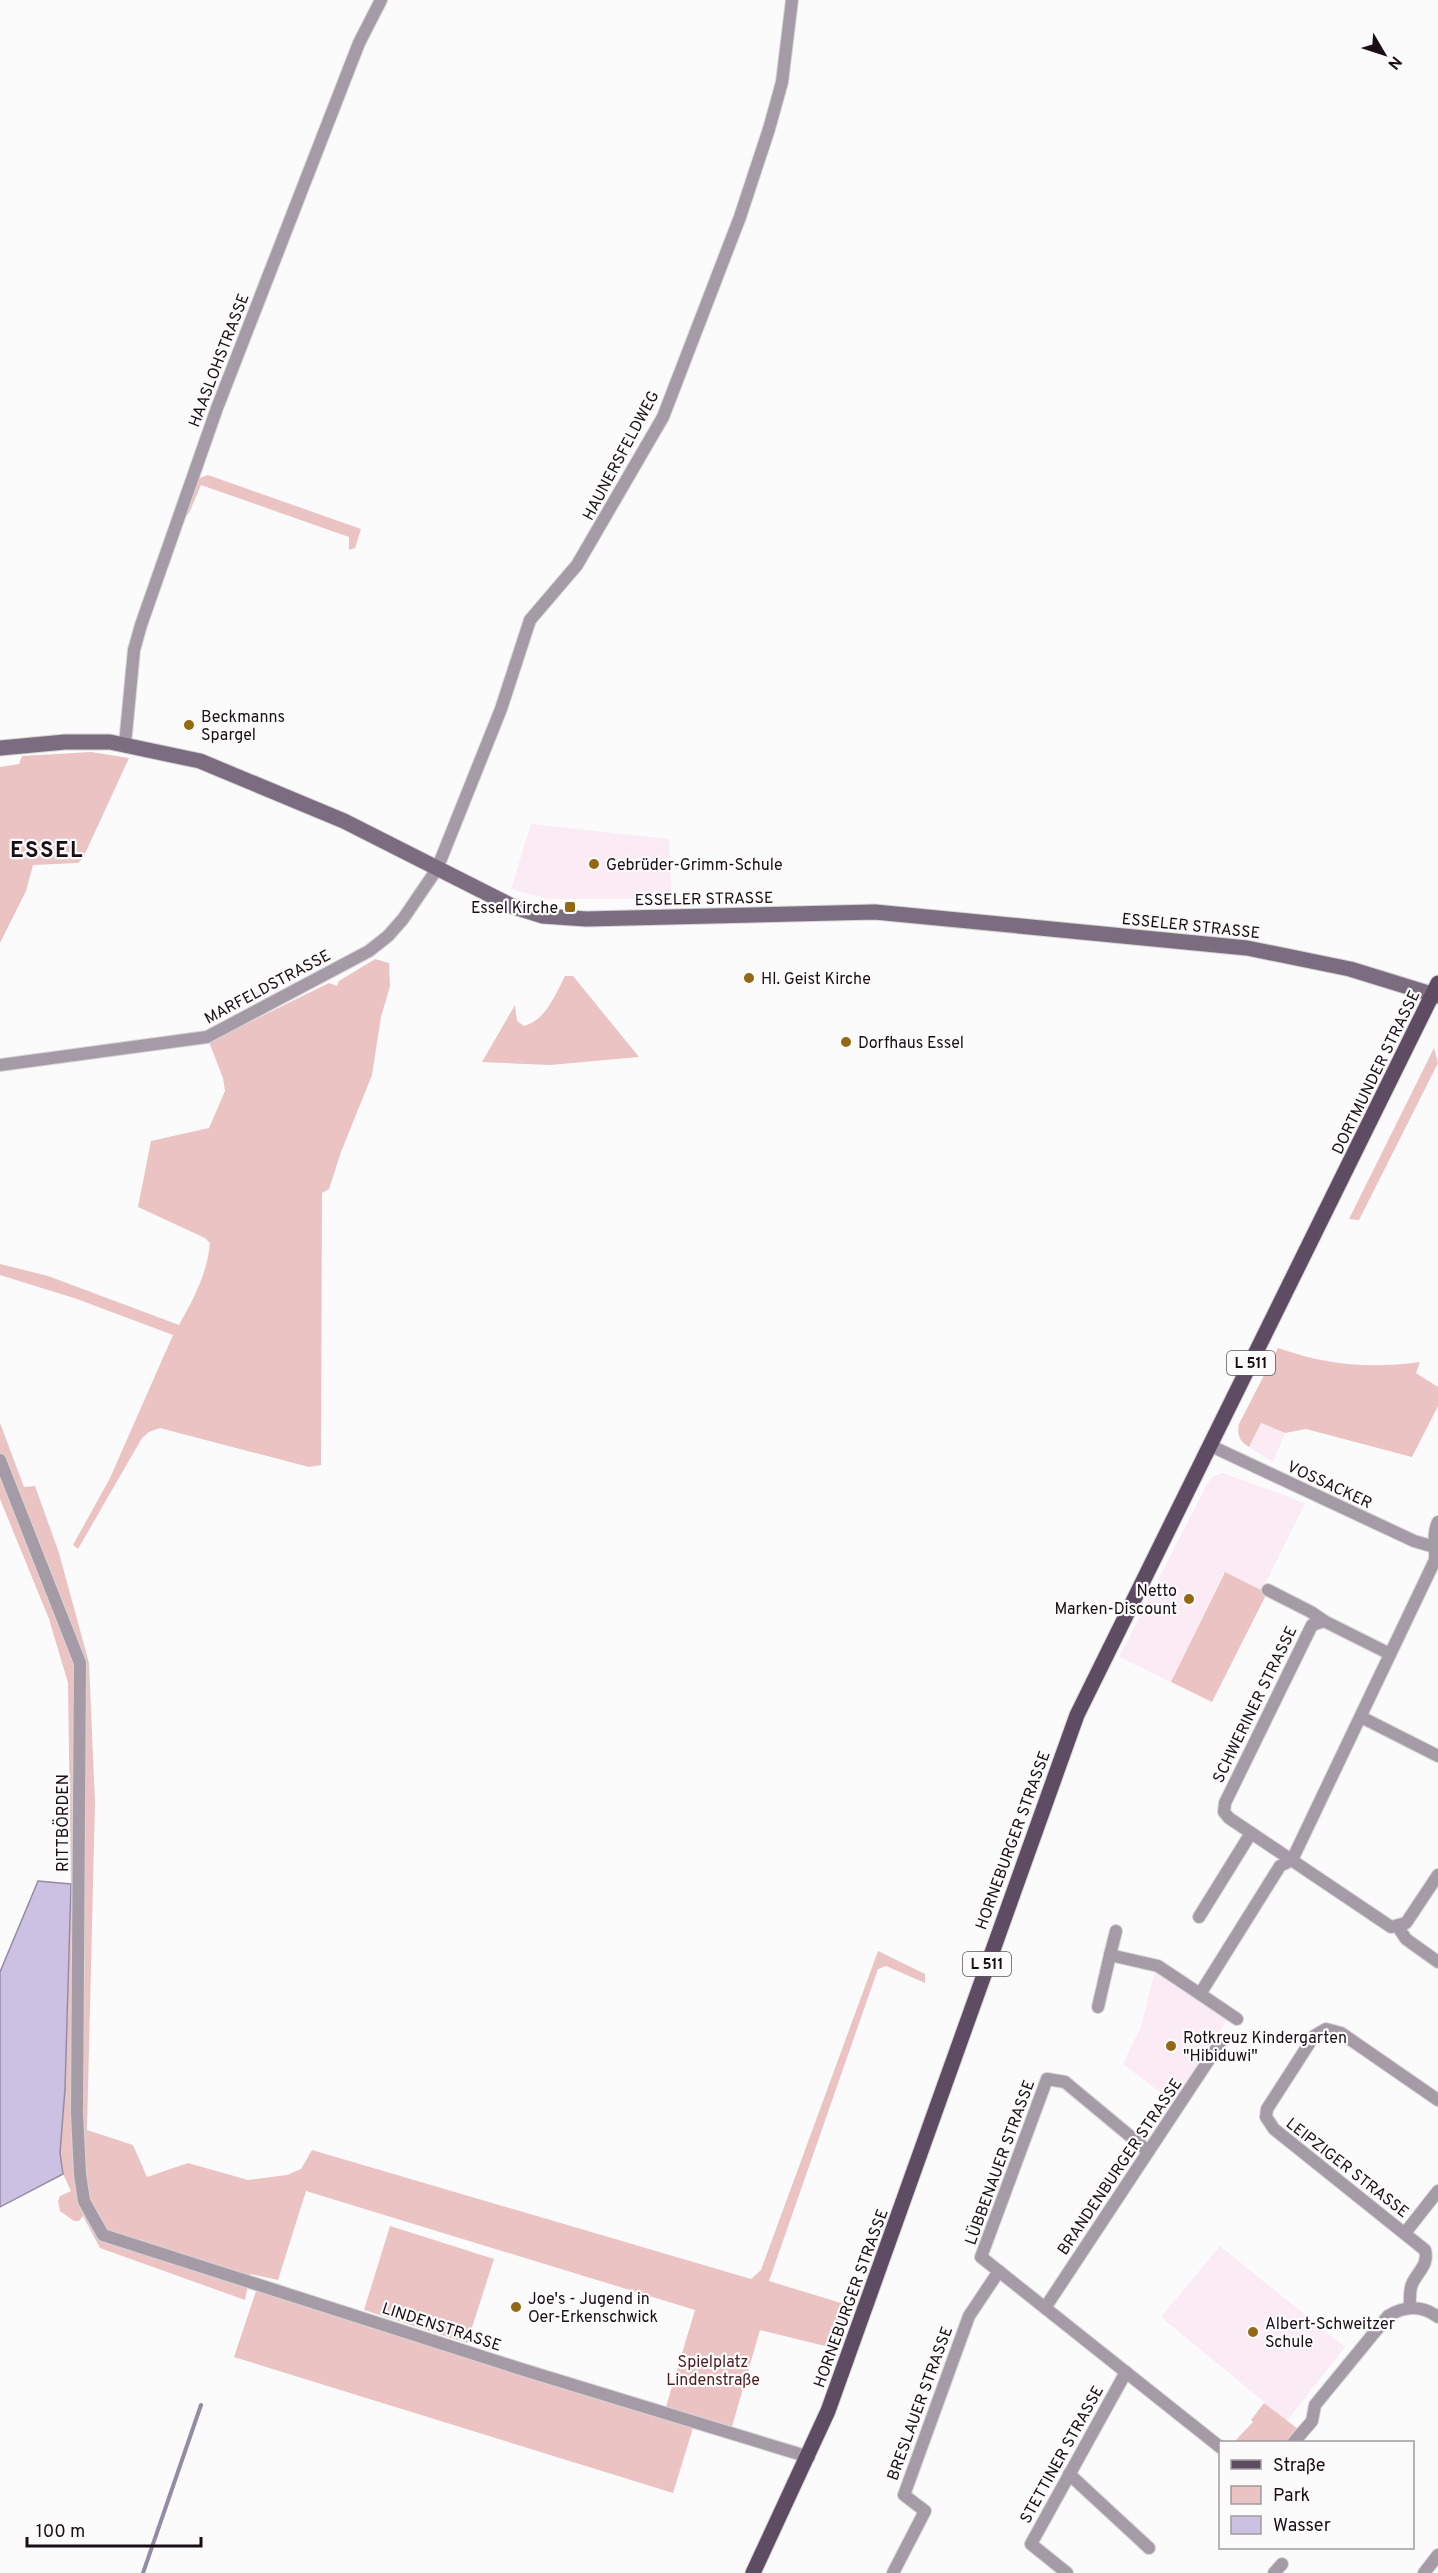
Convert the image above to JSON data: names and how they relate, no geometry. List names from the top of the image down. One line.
{"streets":{"main road":["ESSELER STRASSE","DORTMUNDER STRASSE","L 511","HORNEBURGER STRASSE"],"street":["HAASLOHSTRASSE","HAUNERSFELDWEG","MARFELDSTRASSE","VOSSACKER","SCHWERINER STRASSE","RITTBÖRDEN","LÜBBENAUER STRASSE","BRANDENBURGER STRASSE","LEIPZIGER STRASSE","LINDENSTRASSE","BRESLAUER STRASSE","STETTINER STRASSE"]},"crossings":[["HAASLOHSTRASSE","ESSELER STRASSE"],["HAUNERSFELDWEG","ESSELER STRASSE"],["HAUNERSFELDWEG","MARFELDSTRASSE"],["ESSELER STRASSE","MARFELDSTRASSE"],["ESSELER STRASSE","DORTMUNDER STRASSE"],["DORTMUNDER STRASSE","HORNEBURGER STRASSE"],["VOSSACKER","HORNEBURGER STRASSE"],["RITTBÖRDEN","LINDENSTRASSE"],["HORNEBURGER STRASSE","LINDENSTRASSE"],["LÜBBENAUER STRASSE","BRANDENBURGER STRASSE"],["LÜBBENAUER STRASSE","BRESLAUER STRASSE"],["LÜBBENAUER STRASSE","STETTINER STRASSE"]],"districts":["ESSEL"],"parks":["Spielplatz Lindenstraße"],"places":{"other":["Beckmanns Spargel","Gebrüder-Grimm-Schule","Hl. Geist Kirche","Dorfhaus Essel","Netto Marken-Discount","Rotkreuz Kindergarten \"Hibiduwi\"","Joe's - Jugend in Oer-Erkenschwick","Albert-Schweitzer Schule"],"transit":["Essel Kirche"]},"legend":["Straße","Park","Wasser"],"scale_bar":"100 m","north":"bottom right"}
